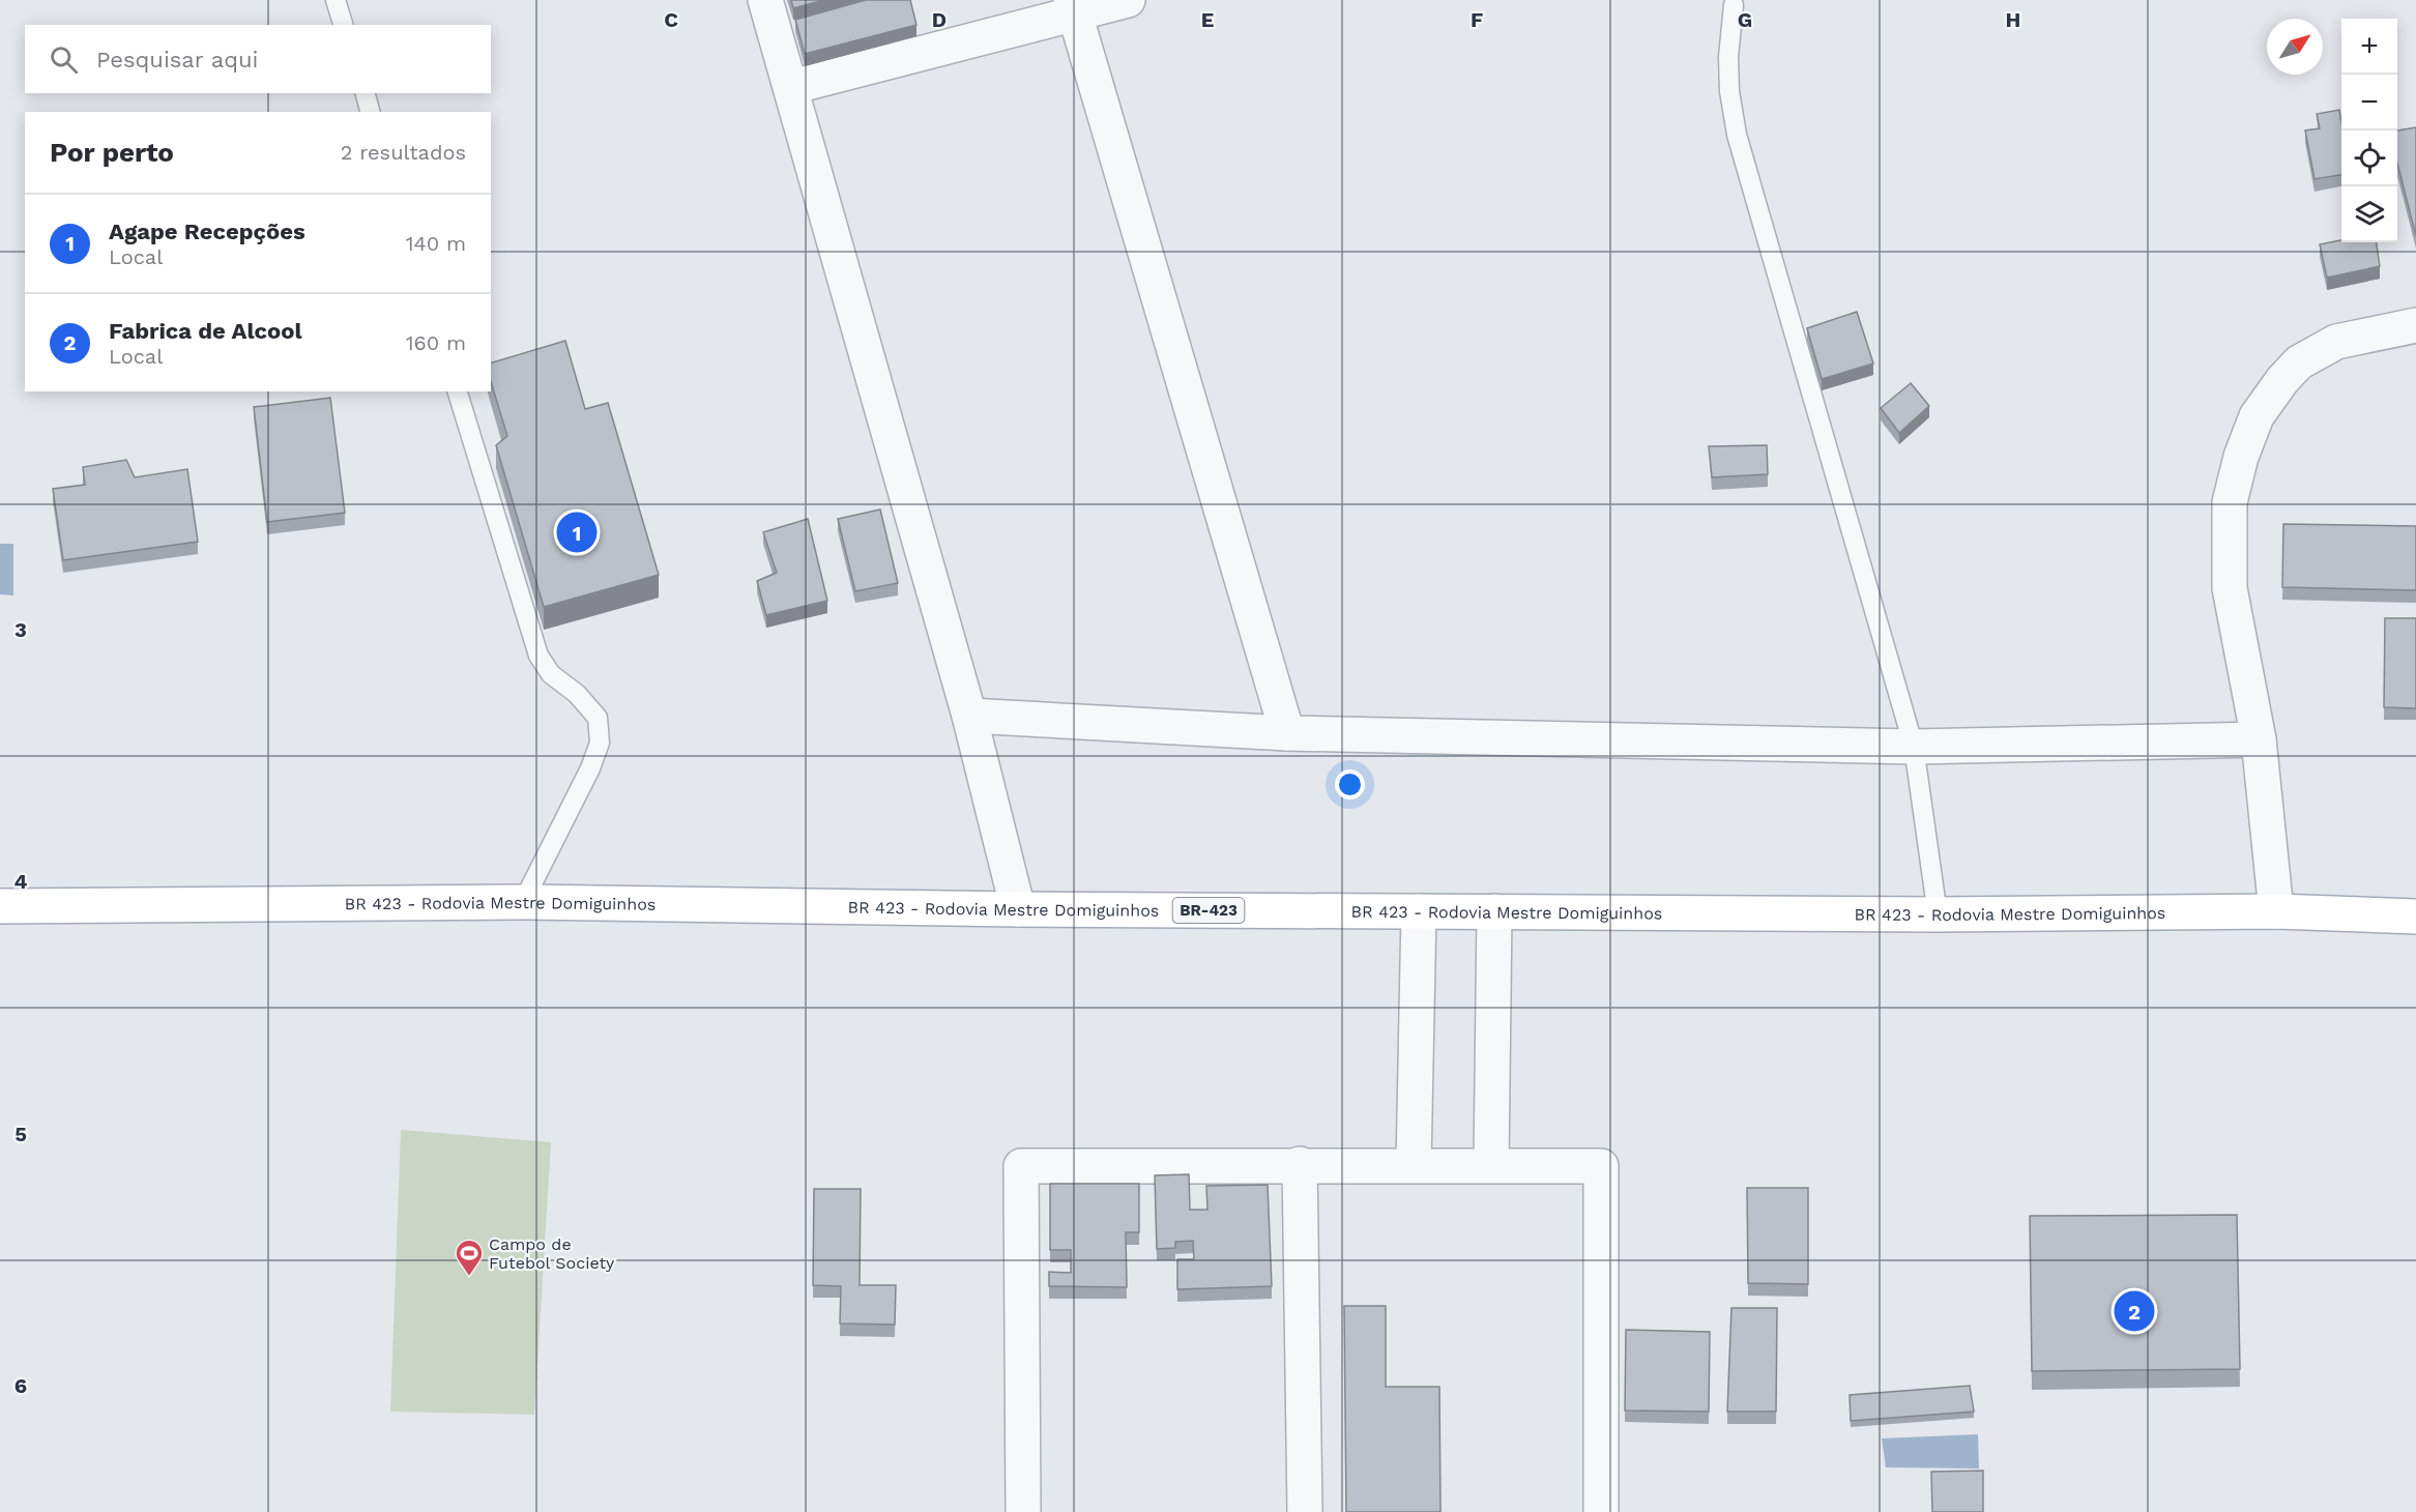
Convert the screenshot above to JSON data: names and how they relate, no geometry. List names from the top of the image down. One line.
{"streets":{"main road":["BR 423 - Rodovia Mestre Domiguinhos","BR-423"]},"places":{"sports":["Campo de Futebol Society"]},"north":"top right","page":{"map_buttons":["+","−"],"search":"Pesquisar aqui","heading":["Por perto","2 resultados"],"list":[{"mark":"1","name":"Agape Recepções","note":"Local","value":"140 m"},{"mark":"2","name":"Fabrica de Alcool","note":"Local","value":"160 m"}],"pins":["1","2"]},"grid":{"columns":["C","D","E","F","G","H"],"rows":["3","4","5","6"]}}
